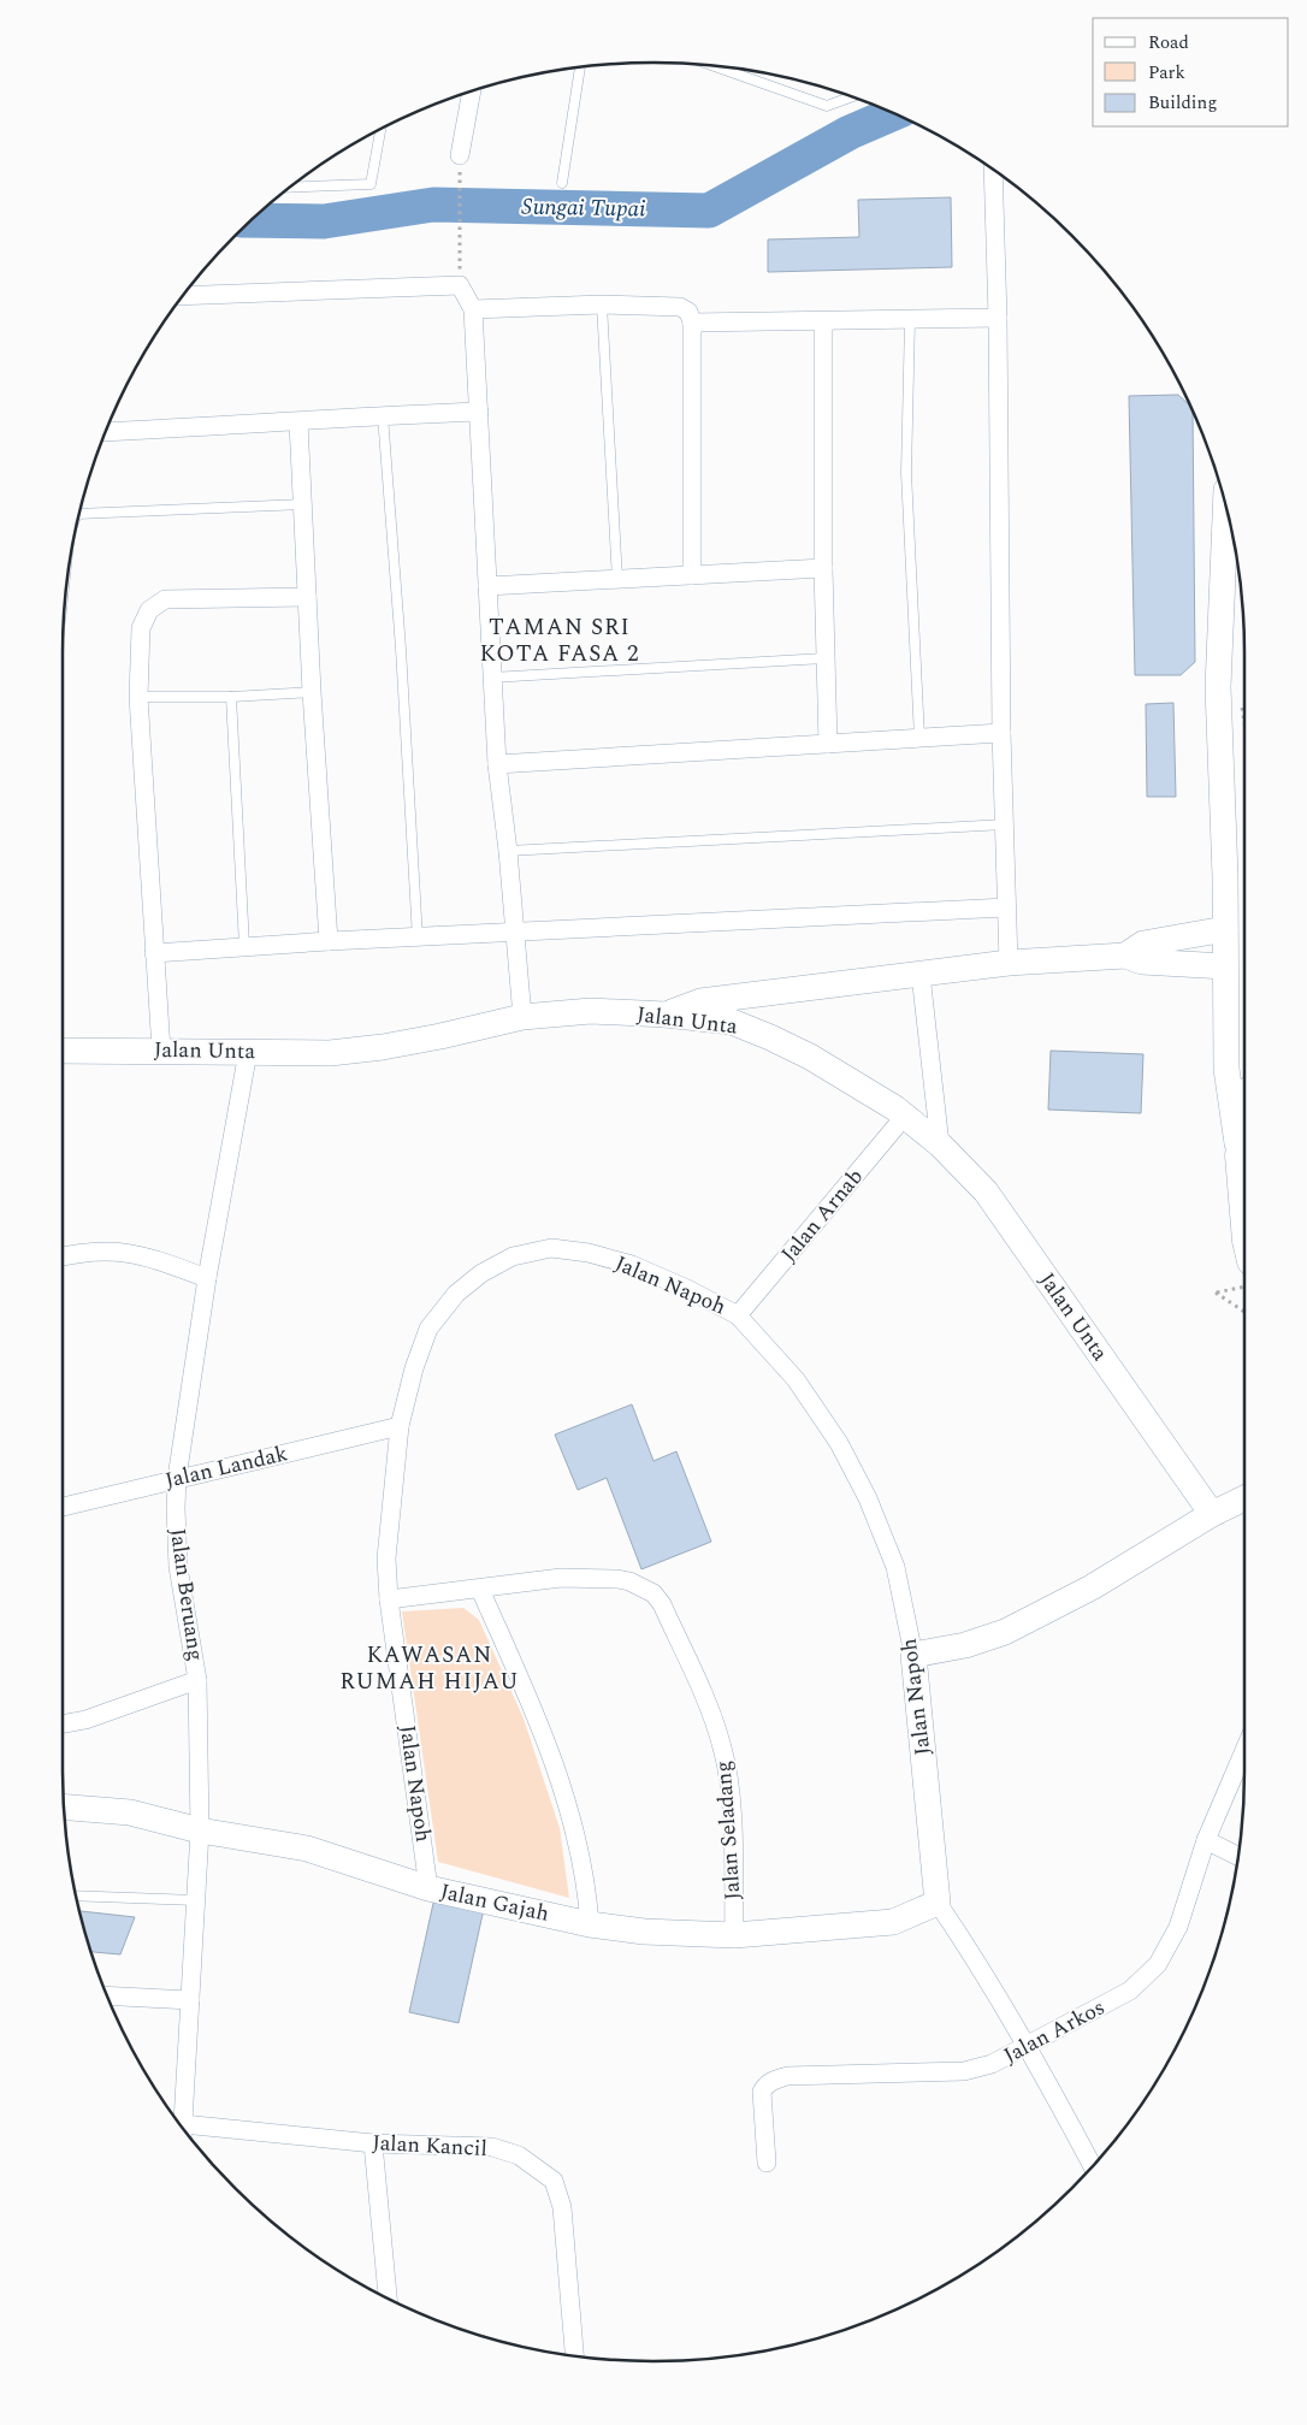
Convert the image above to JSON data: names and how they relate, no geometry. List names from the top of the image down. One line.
{"streets":{"main road":["Jalan Unta","Jalan Napoh","Jalan Gajah"],"street":["Jalan Arnab","Jalan Landak","Jalan Beruang","Jalan Seladang","Jalan Arkos","Jalan Kancil"]},"crossings":[["Jalan Unta","Jalan Arnab"],["Jalan Unta","Jalan Beruang"],["Jalan Arnab","Jalan Napoh"],["Jalan Napoh","Jalan Landak"],["Jalan Napoh","Jalan Seladang"],["Jalan Napoh","Jalan Gajah"],["Jalan Napoh","Jalan Arkos"],["Jalan Landak","Jalan Beruang"],["Jalan Beruang","Jalan Gajah"],["Jalan Beruang","Jalan Kancil"],["Jalan Seladang","Jalan Gajah"]],"districts":["TAMAN SRI KOTA FASA 2","KAWASAN RUMAH HIJAU"],"water":["Sungai Tupai"],"legend":["Road","Park","Building"]}
